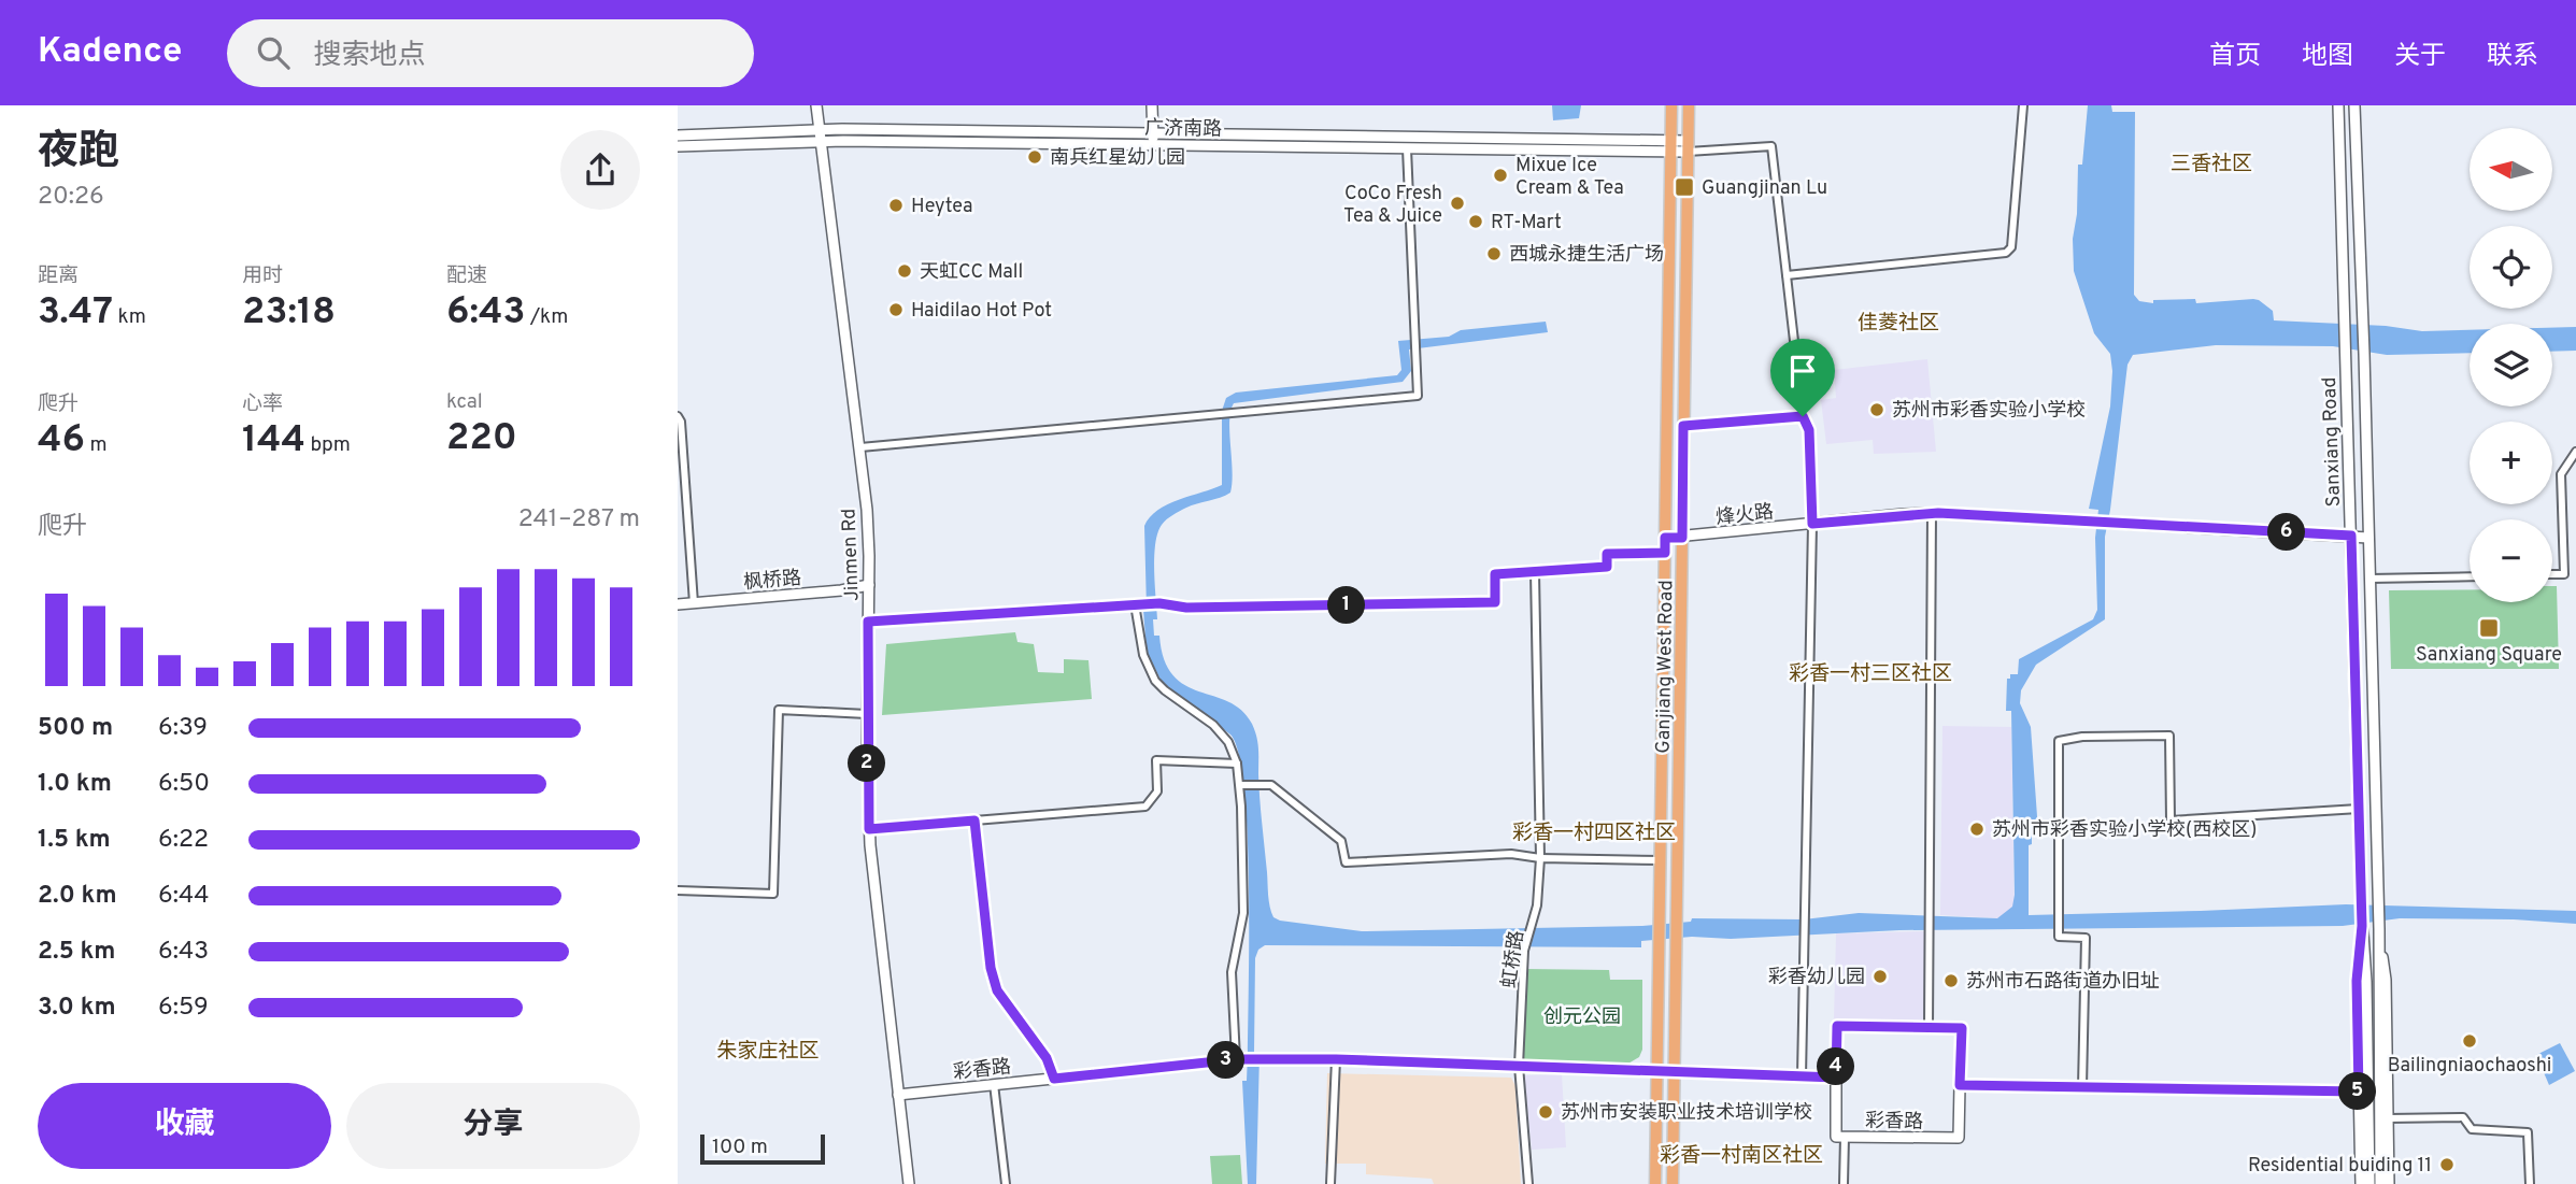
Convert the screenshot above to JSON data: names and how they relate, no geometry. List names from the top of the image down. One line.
{"streets":{"main road":["广济南路","Sanxiang Road","烽火路","Jinmen Rd","枫桥路","Ganjiang West Road","彩香路"],"street":["虹桥路"]},"crossings":[["广济南路","Jinmen Rd"],["广济南路","Ganjiang West Road"],["Sanxiang Road","烽火路"],["烽火路","Ganjiang West Road"],["Jinmen Rd","枫桥路"],["Jinmen Rd","彩香路"],["Ganjiang West Road","彩香路"],["虹桥路","彩香路"]],"districts":["三香社区","佳菱社区","彩香一村三区社区","彩香一村四区社区","朱家庄社区","彩香一村南区社区"],"parks":["创元公园"],"places":{"other":["南兵红星幼儿园","Mixue Ice Cream & Tea","CoCo Fresh Tea & Juice","Heytea","RT-Mart","西城永捷生活广场","天虹CC Mall","Haidilao Hot Pot","苏州市彩香实验小学校","苏州市彩香实验小学校(西校区)","彩香幼儿园","苏州市石路街道办旧址","Bailingniaochaoshi","苏州市安装职业技术培训学校","Residential buiding 11"],"transit":["Guangjinan Lu","Sanxiang Square"]},"scale_bar":"100 m","north":"left","page":{"header":"Kadence","search":"搜索地点","nav":["首页","地图","关于","联系"],"heading":["夜跑","20:26"],"map_buttons":["+","−"],"stats":[["距离","3.47 km"],["用时","23:18"],["配速","6:43 /km"],["爬升","46 m"],["心率","144 bpm"],["kcal","220"]],"chart":["爬升","241–287 m"],"pins":["6","1","2","3","4","5"],"list":[{"name":"500 m","note":"6:39"},{"name":"1.0 km","note":"6:50"},{"name":"1.5 km","note":"6:22"},{"name":"2.0 km","note":"6:44"},{"name":"2.5 km","note":"6:43"},{"name":"3.0 km","note":"6:59"}],"buttons":["收藏","分享"],"scale":"100 m"}}
